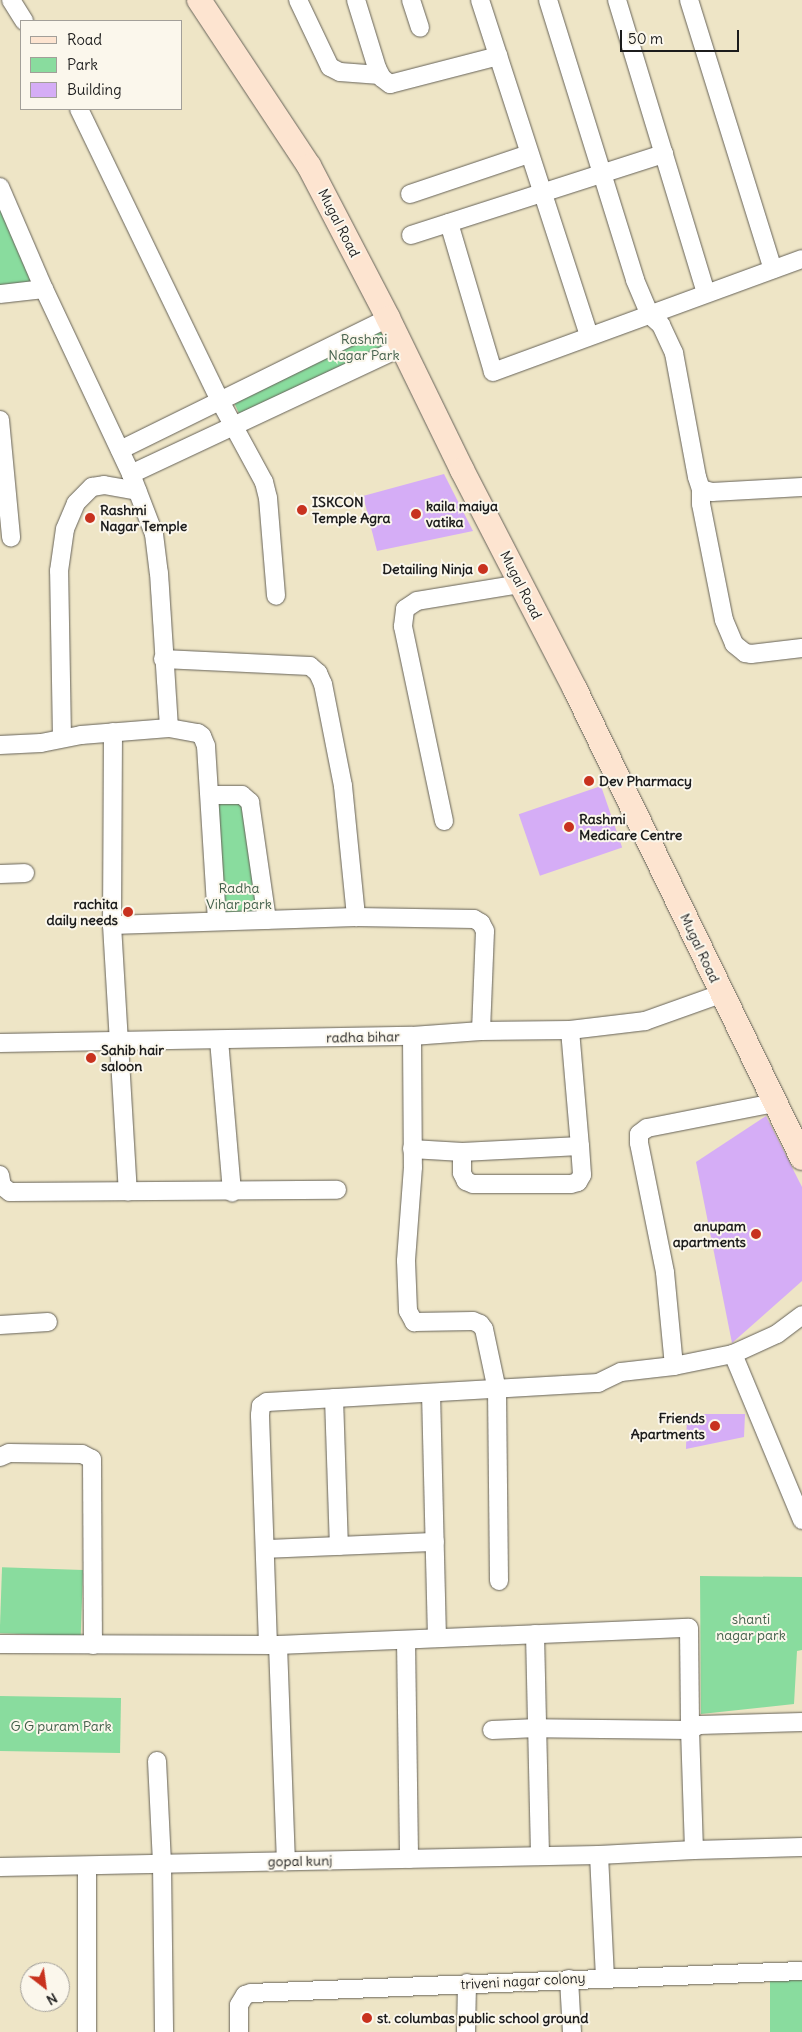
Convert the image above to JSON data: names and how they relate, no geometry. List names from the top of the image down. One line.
{"streets":{"street":["Mugal Road","radha bihar","gopal kunj","triveni nagar colony"]},"crossings":[["Mugal Road","radha bihar"]],"parks":["Rashmi Nagar Park","Radha Vihar park","shanti nagar park","G G puram Park"],"places":["ISKCON Temple Agra","kaila maiya vatika","Rashmi Nagar Temple","Detailing Ninja","Dev Pharmacy","Rashmi Medicare Centre","rachita daily needs","Sahib hair saloon","anupam apartments","Friends Apartments","st. columbas public school ground"],"legend":["Road","Park","Building"],"scale_bar":"50 m","north":"bottom right"}
